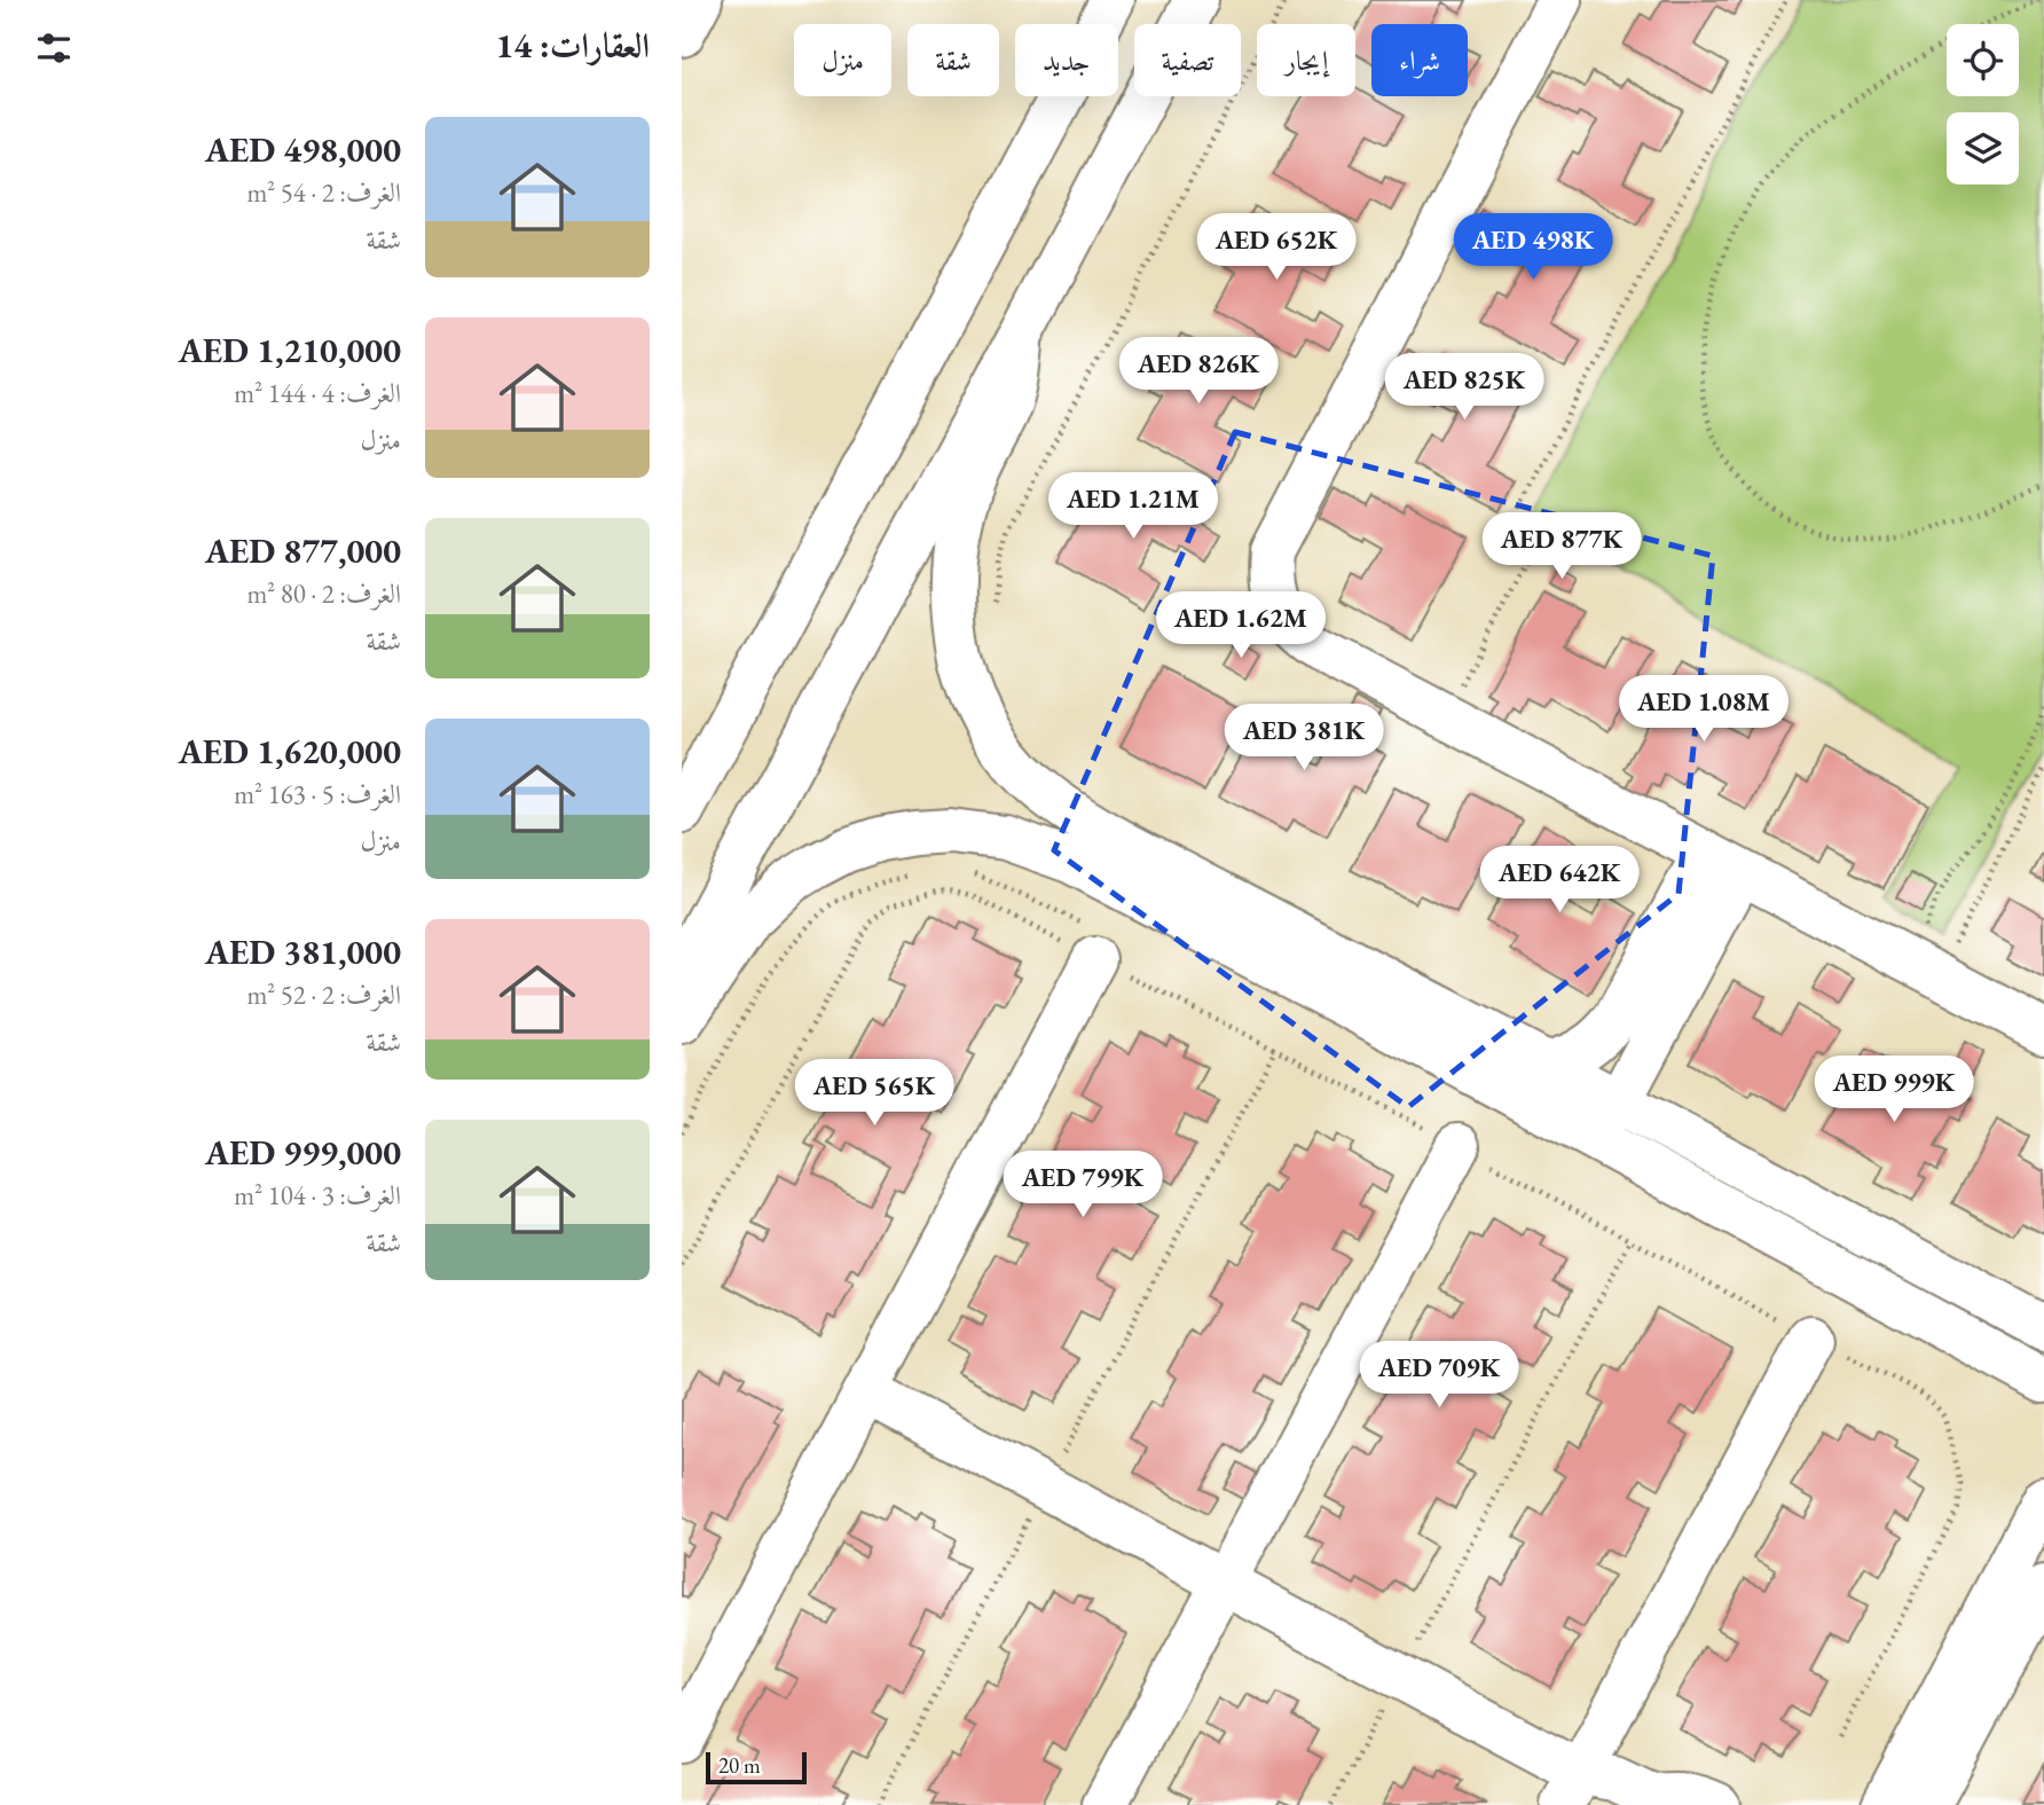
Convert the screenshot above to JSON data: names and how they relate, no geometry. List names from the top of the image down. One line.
{"scale_bar":"20 m","page":{"heading":"العقارات: 14","chip":["شراء","إيجار","تصفية","جديد","شقة","منزل"],"list":[{"name":"AED 498,000","note":"الغرف: 2 · 54 m² · شقة"},{"name":"AED 1,210,000","note":"الغرف: 4 · 144 m² · منزل"},{"name":"AED 877,000","note":"الغرف: 2 · 80 m² · شقة"},{"name":"AED 1,620,000","note":"الغرف: 5 · 163 m² · منزل"},{"name":"AED 381,000","note":"الغرف: 2 · 52 m² · شقة"},{"name":"AED 999,000","note":"الغرف: 3 · 104 m² · شقة"}],"price":["AED 652K","AED 498K","AED 826K","AED 825K","AED 1.21M","AED 877K","AED 1.62M","AED 1.08M","AED 381K","AED 642K","AED 999K","AED 565K","AED 799K","AED 709K"],"scale":"20 m"}}
